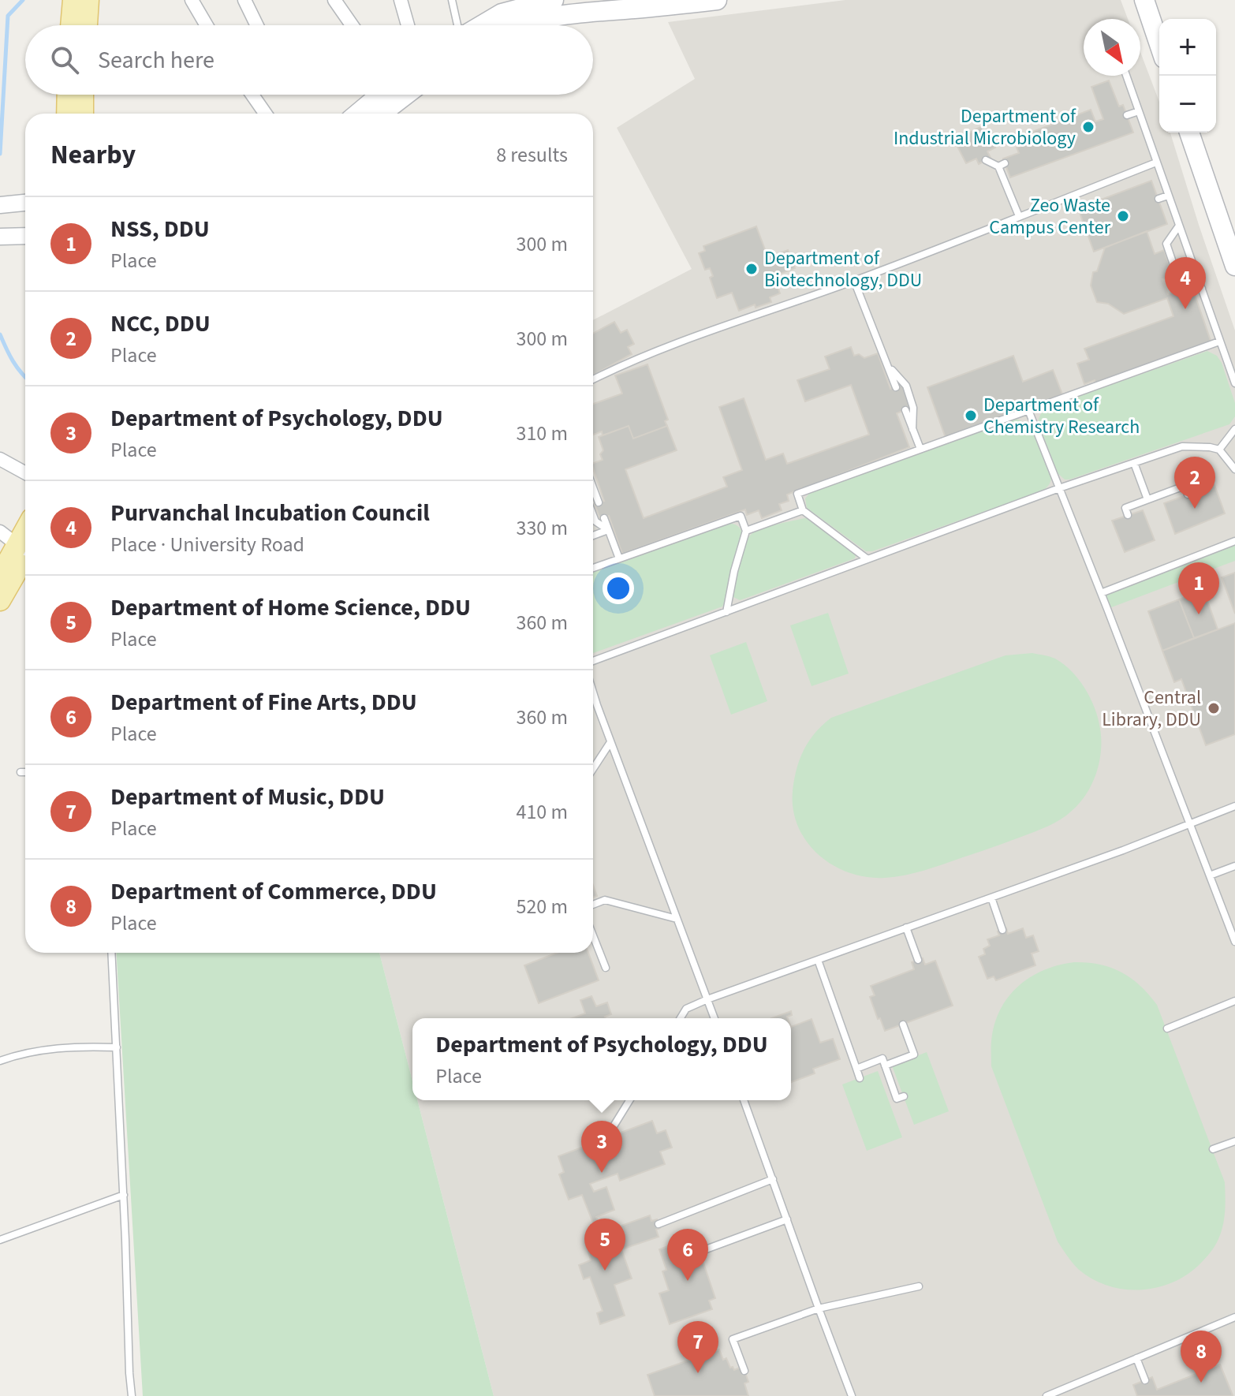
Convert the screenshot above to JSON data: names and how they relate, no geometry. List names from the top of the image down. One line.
{"places":["Department of Industrial Microbiology","Zeo Waste Campus Center","Department of Biotechnology, DDU","Department of Chemistry Research","Central Library, DDU"],"north":"bottom right","page":{"map_buttons":["+","−"],"search":"Search here","heading":["Nearby","8 results"],"list":[{"mark":"1","name":"NSS, DDU","note":"Place","value":"300 m"},{"mark":"2","name":"NCC, DDU","note":"Place","value":"300 m"},{"mark":"3","name":"Department of Psychology, DDU","note":"Place","value":"310 m"},{"mark":"4","name":"Purvanchal Incubation Council","note":"Place · University Road","value":"330 m"},{"mark":"5","name":"Department of Home Science, DDU","note":"Place","value":"360 m"},{"mark":"6","name":"Department of Fine Arts, DDU","note":"Place","value":"360 m"},{"mark":"7","name":"Department of Music, DDU","note":"Place","value":"410 m"},{"mark":"8","name":"Department of Commerce, DDU","note":"Place","value":"520 m"}],"pins":["4","2","1","3","5","6","7","8"],"popup":["Department of Psychology, DDU","Place"]}}
